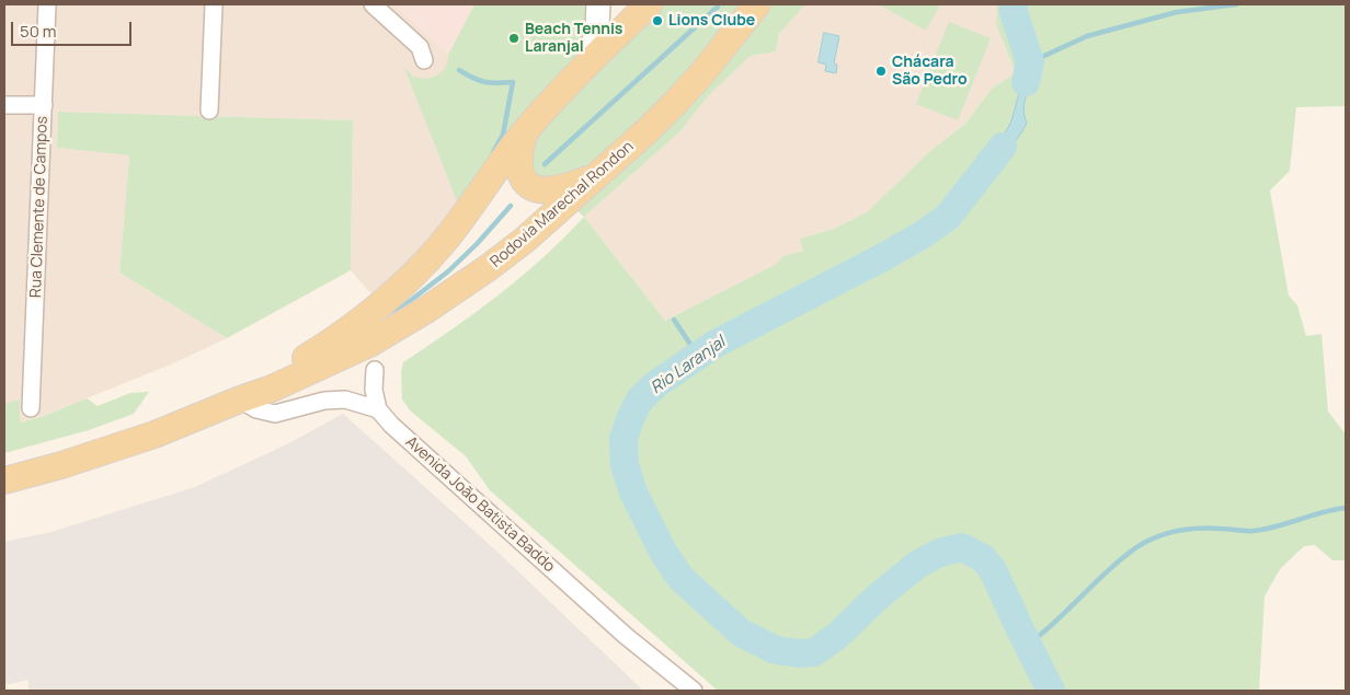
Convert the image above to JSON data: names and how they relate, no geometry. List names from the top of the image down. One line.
{"streets":{"main road":["Rodovia Marechal Rondon"],"street":["Rua Clemente de Campos","Avenida João Batista Baddo"]},"water":["Rio Laranjal"],"places":["Lions Clube","Beach Tennis Laranjal","Chácara São Pedro"],"scale_bar":"50 m"}
